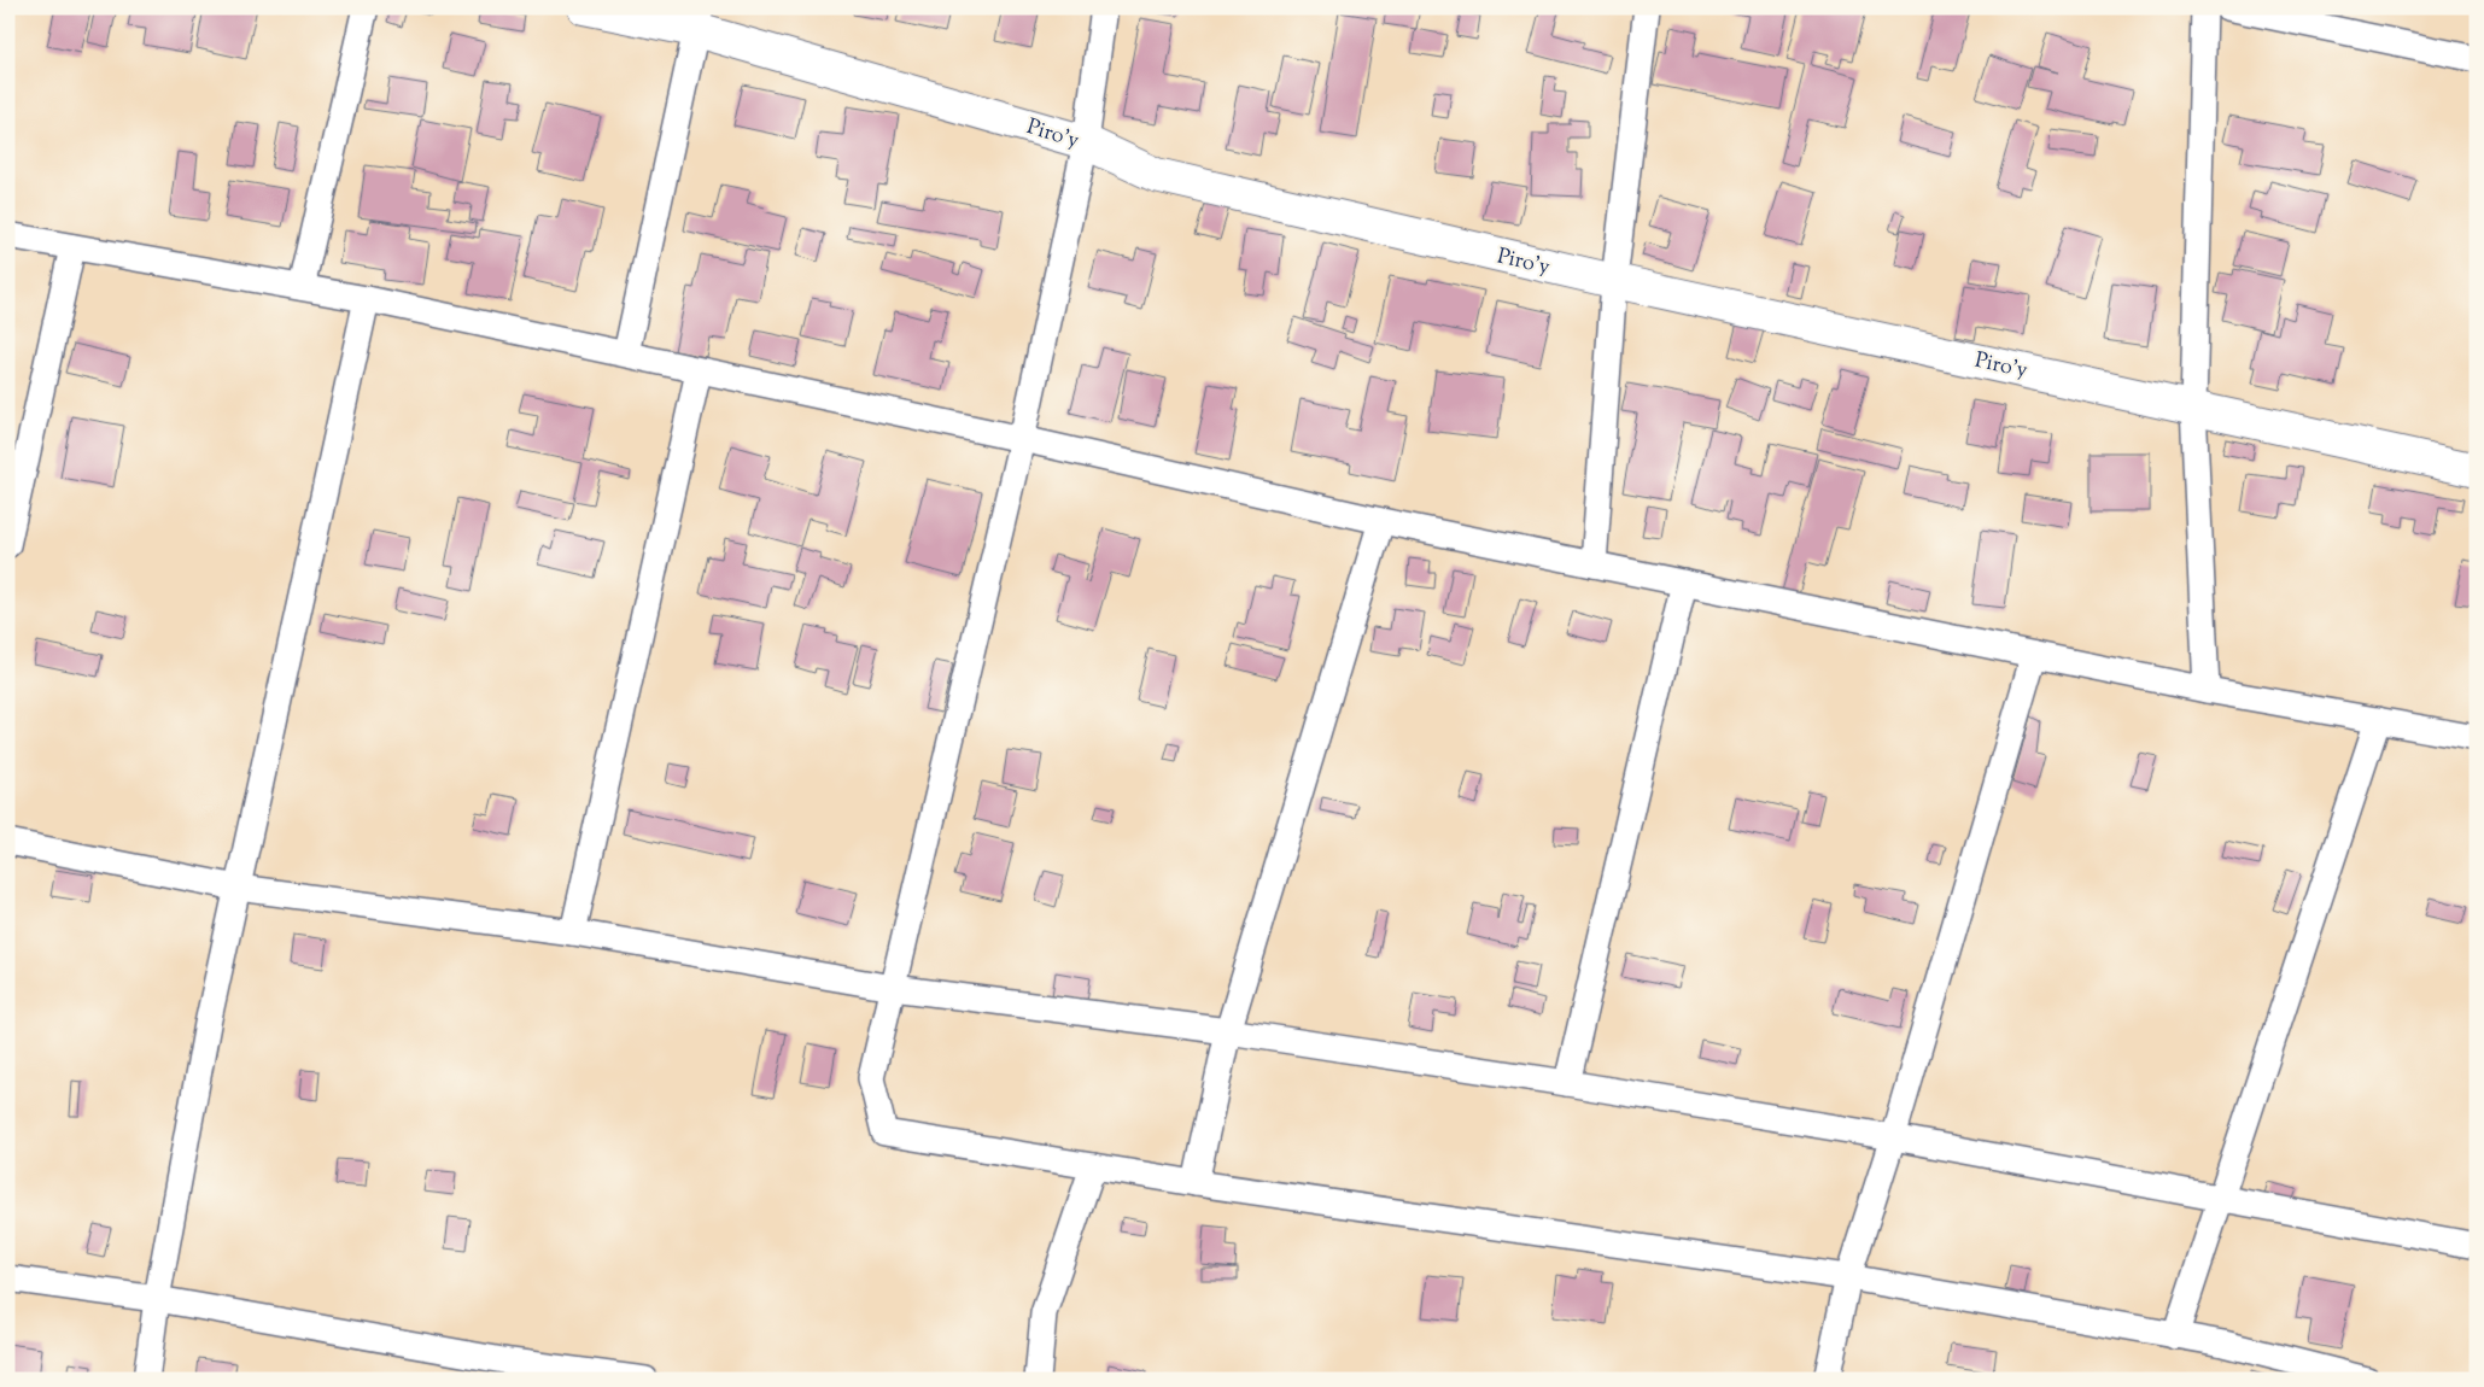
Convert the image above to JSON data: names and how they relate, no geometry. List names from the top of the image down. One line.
{"streets":{"main road":["Piro'y"]}}
